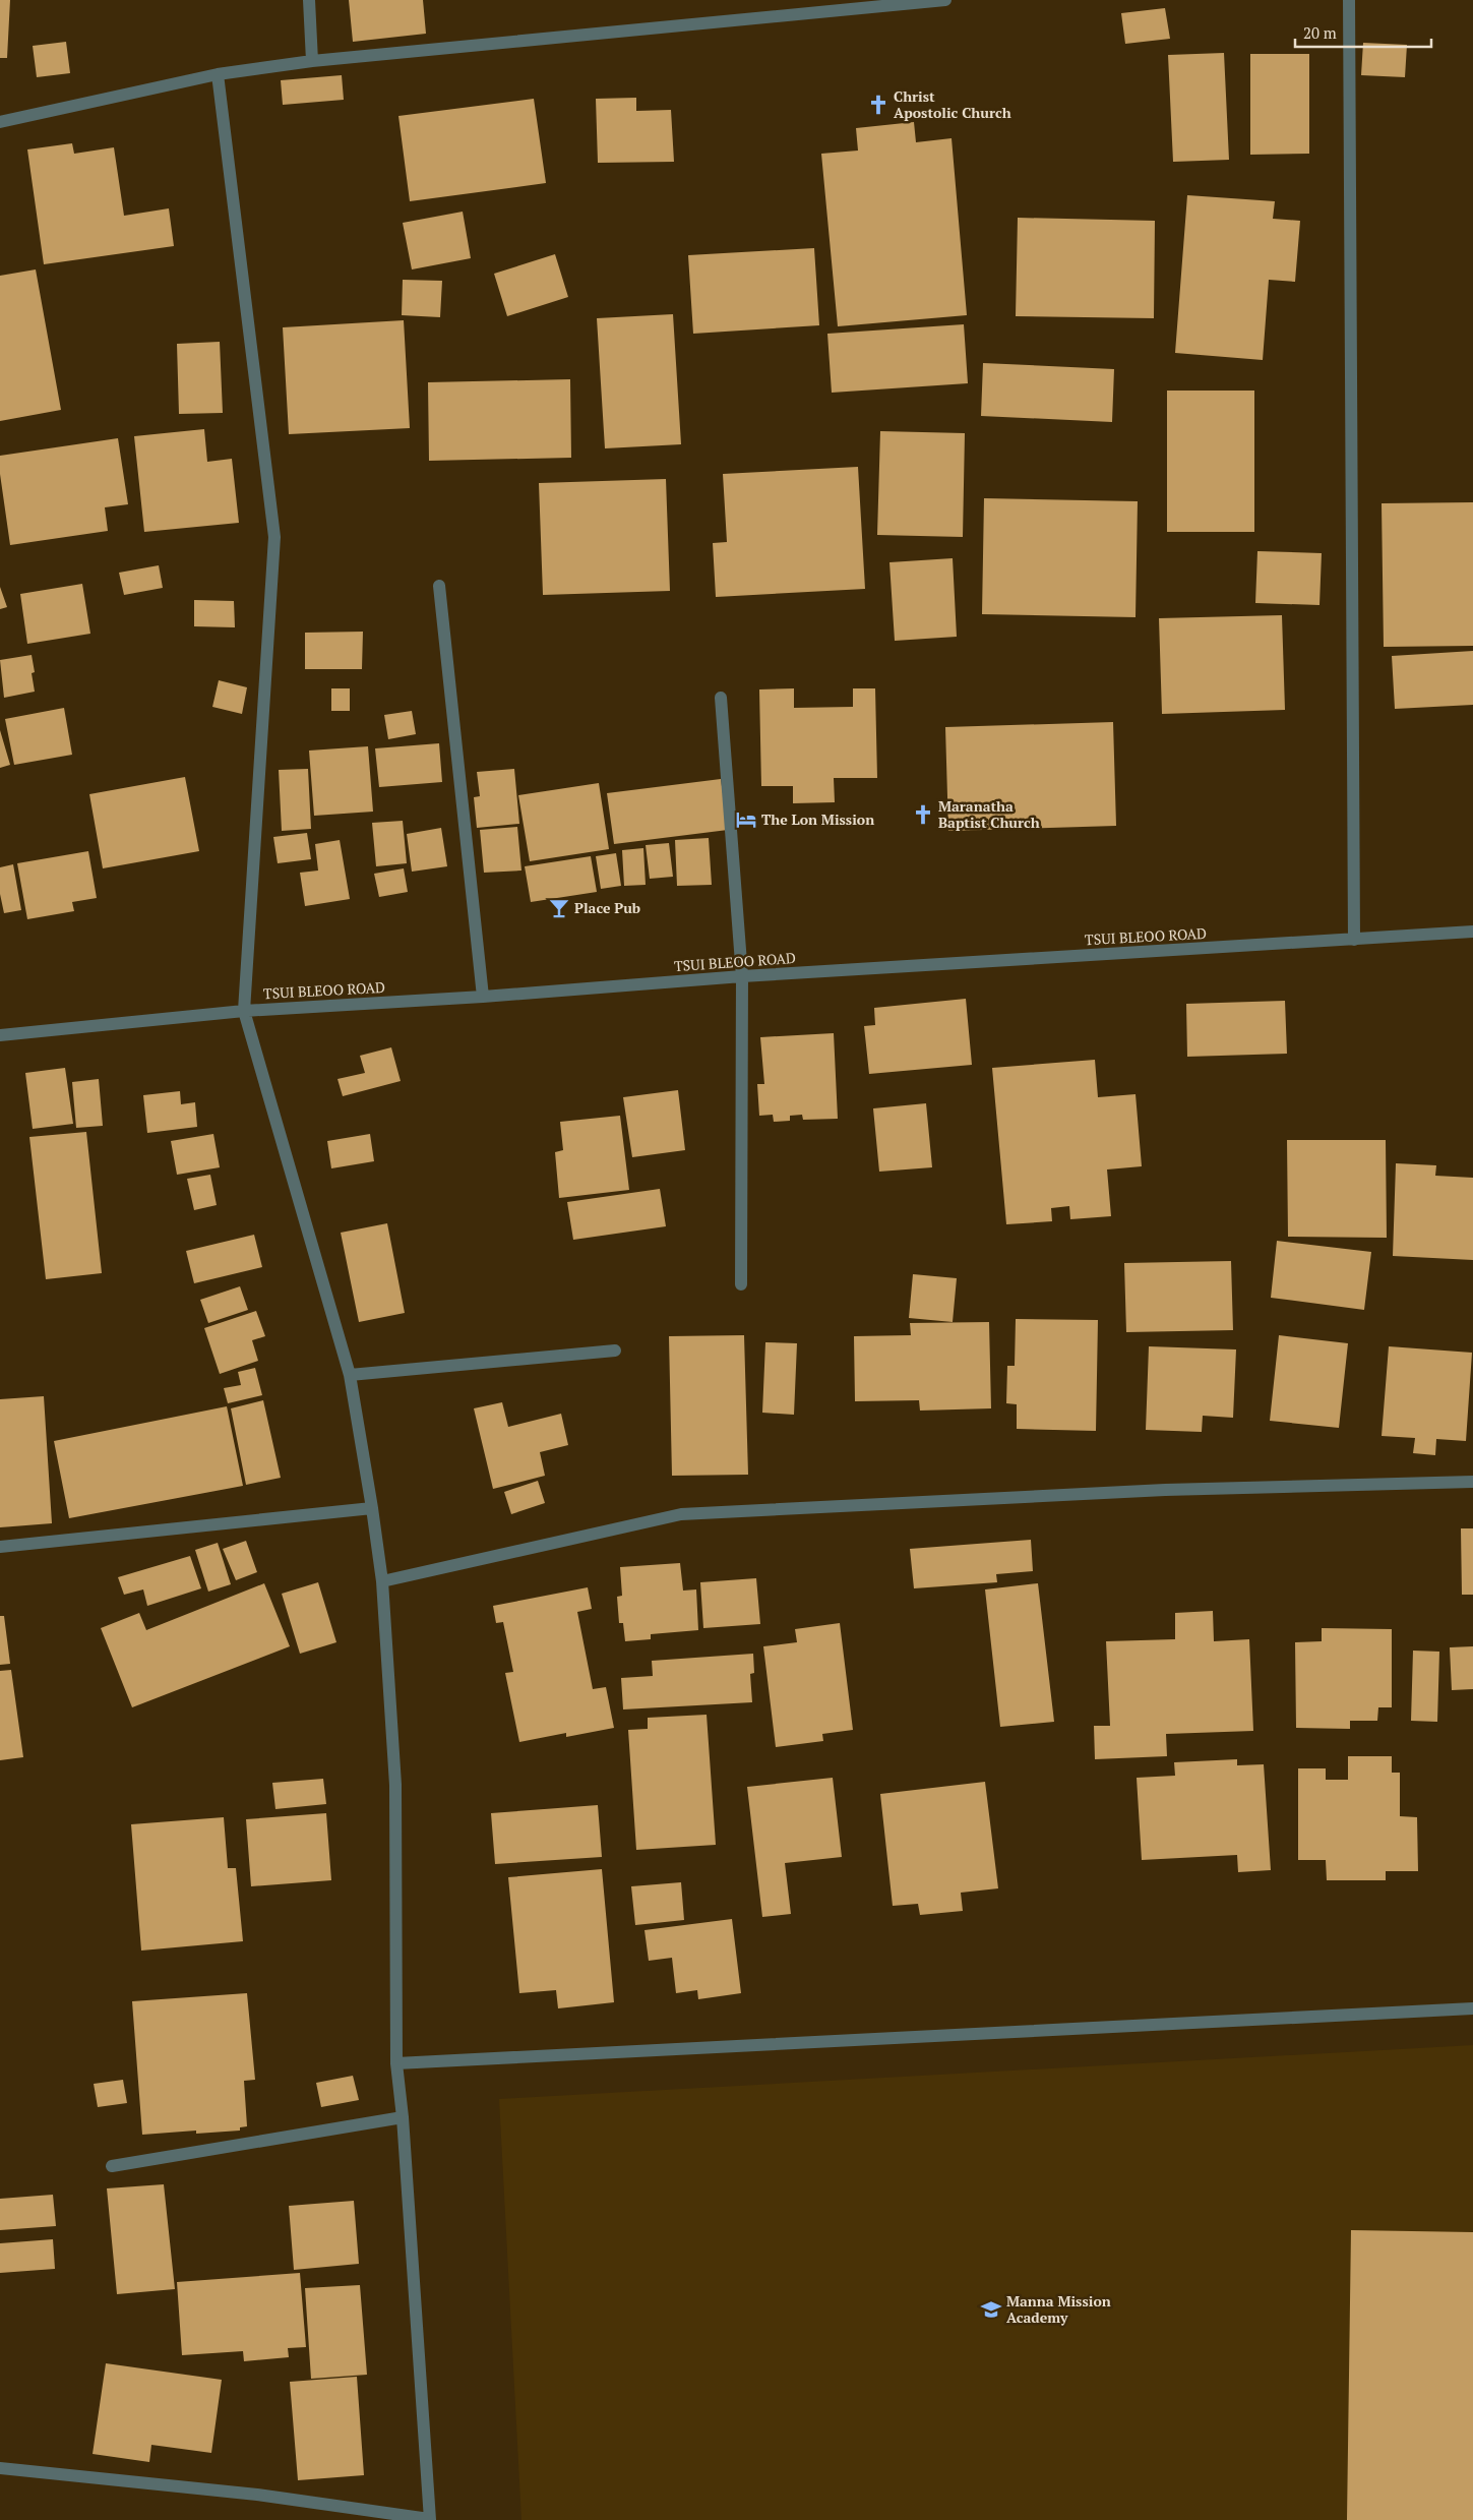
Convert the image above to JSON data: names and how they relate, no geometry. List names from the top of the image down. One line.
{"streets":{"street":["TSUI BLEOO ROAD"]},"places":{"church":["Christ Apostolic Church","Maranatha Baptist Church"],"hotel":["The Lon Mission"],"bar":["Place Pub"],"school or university":["Manna Mission Academy"]},"scale_bar":"20 m"}
